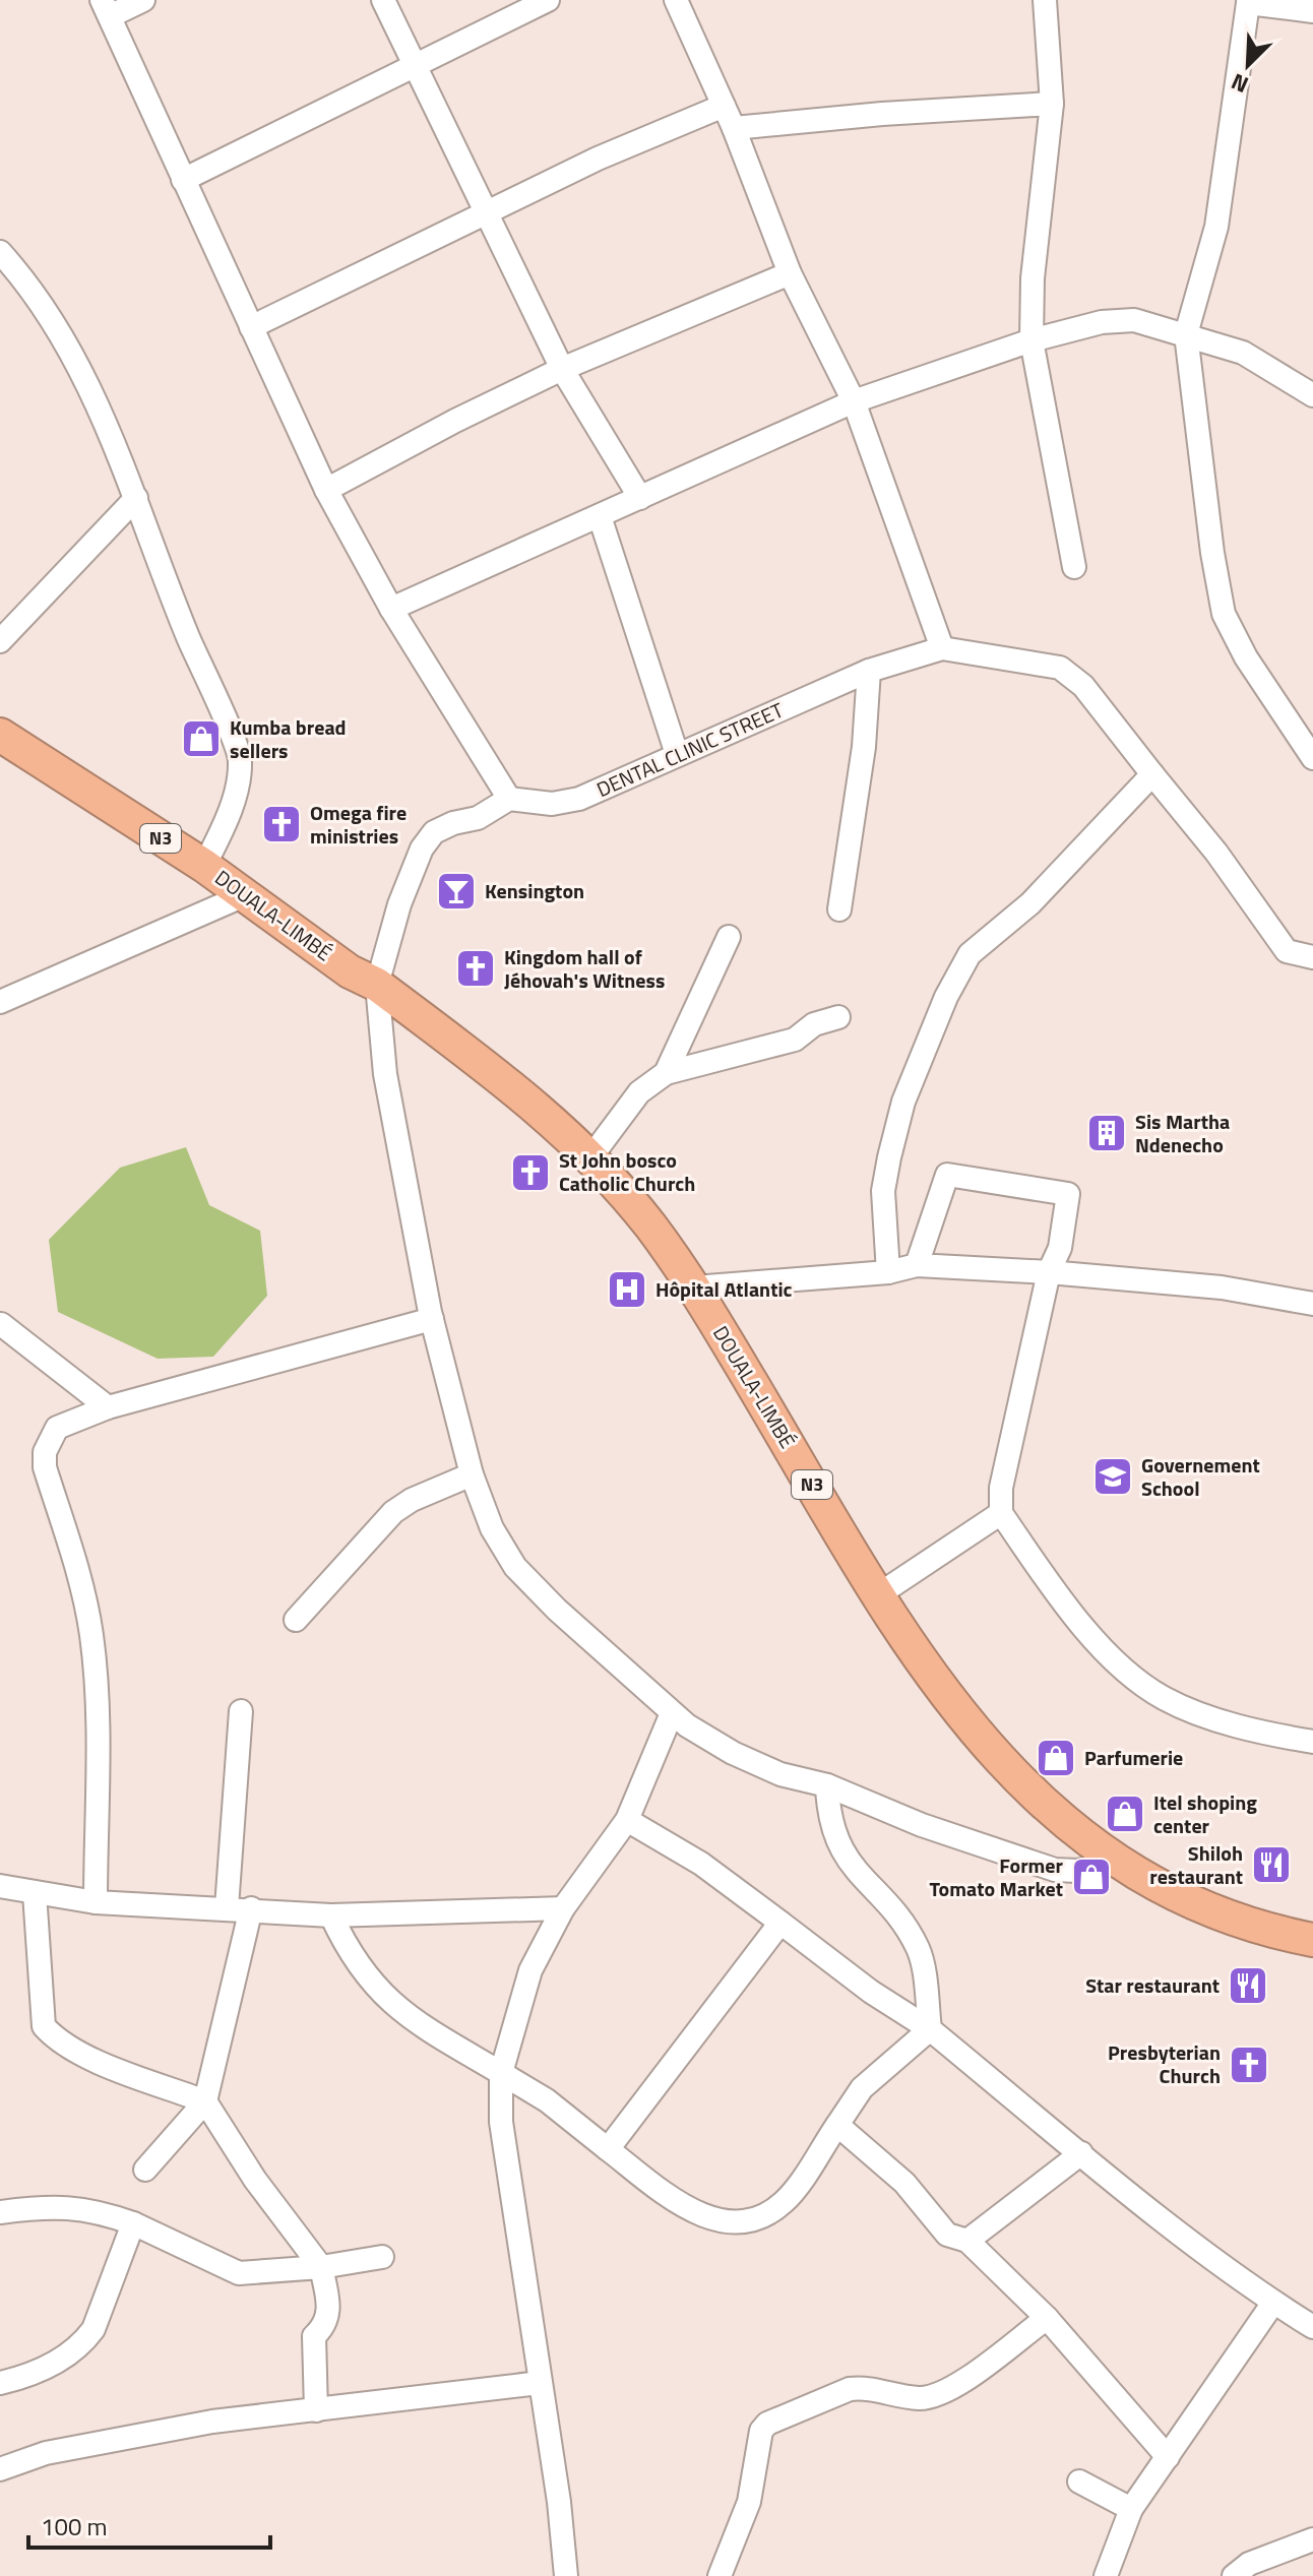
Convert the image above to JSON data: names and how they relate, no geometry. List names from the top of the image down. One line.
{"streets":{"highway":["N3","DOUALA-LIMBÉ"],"street":["DENTAL CLINIC STREET"]},"places":{"shop":["Kumba bread sellers","Parfumerie","Itel shoping center","Former Tomato Market"],"church":["Omega fire ministries","Kingdom hall of Jéhovah's Witness","St John bosco Catholic Church","Presbyterian Church"],"bar":["Kensington"],"building":["Sis Martha Ndenecho"],"hospital":["Hôpital Atlantic"],"school or university":["Governement School"],"restaurant":["Shiloh restaurant","Star restaurant"]},"scale_bar":"100 m","north":"bottom left"}
